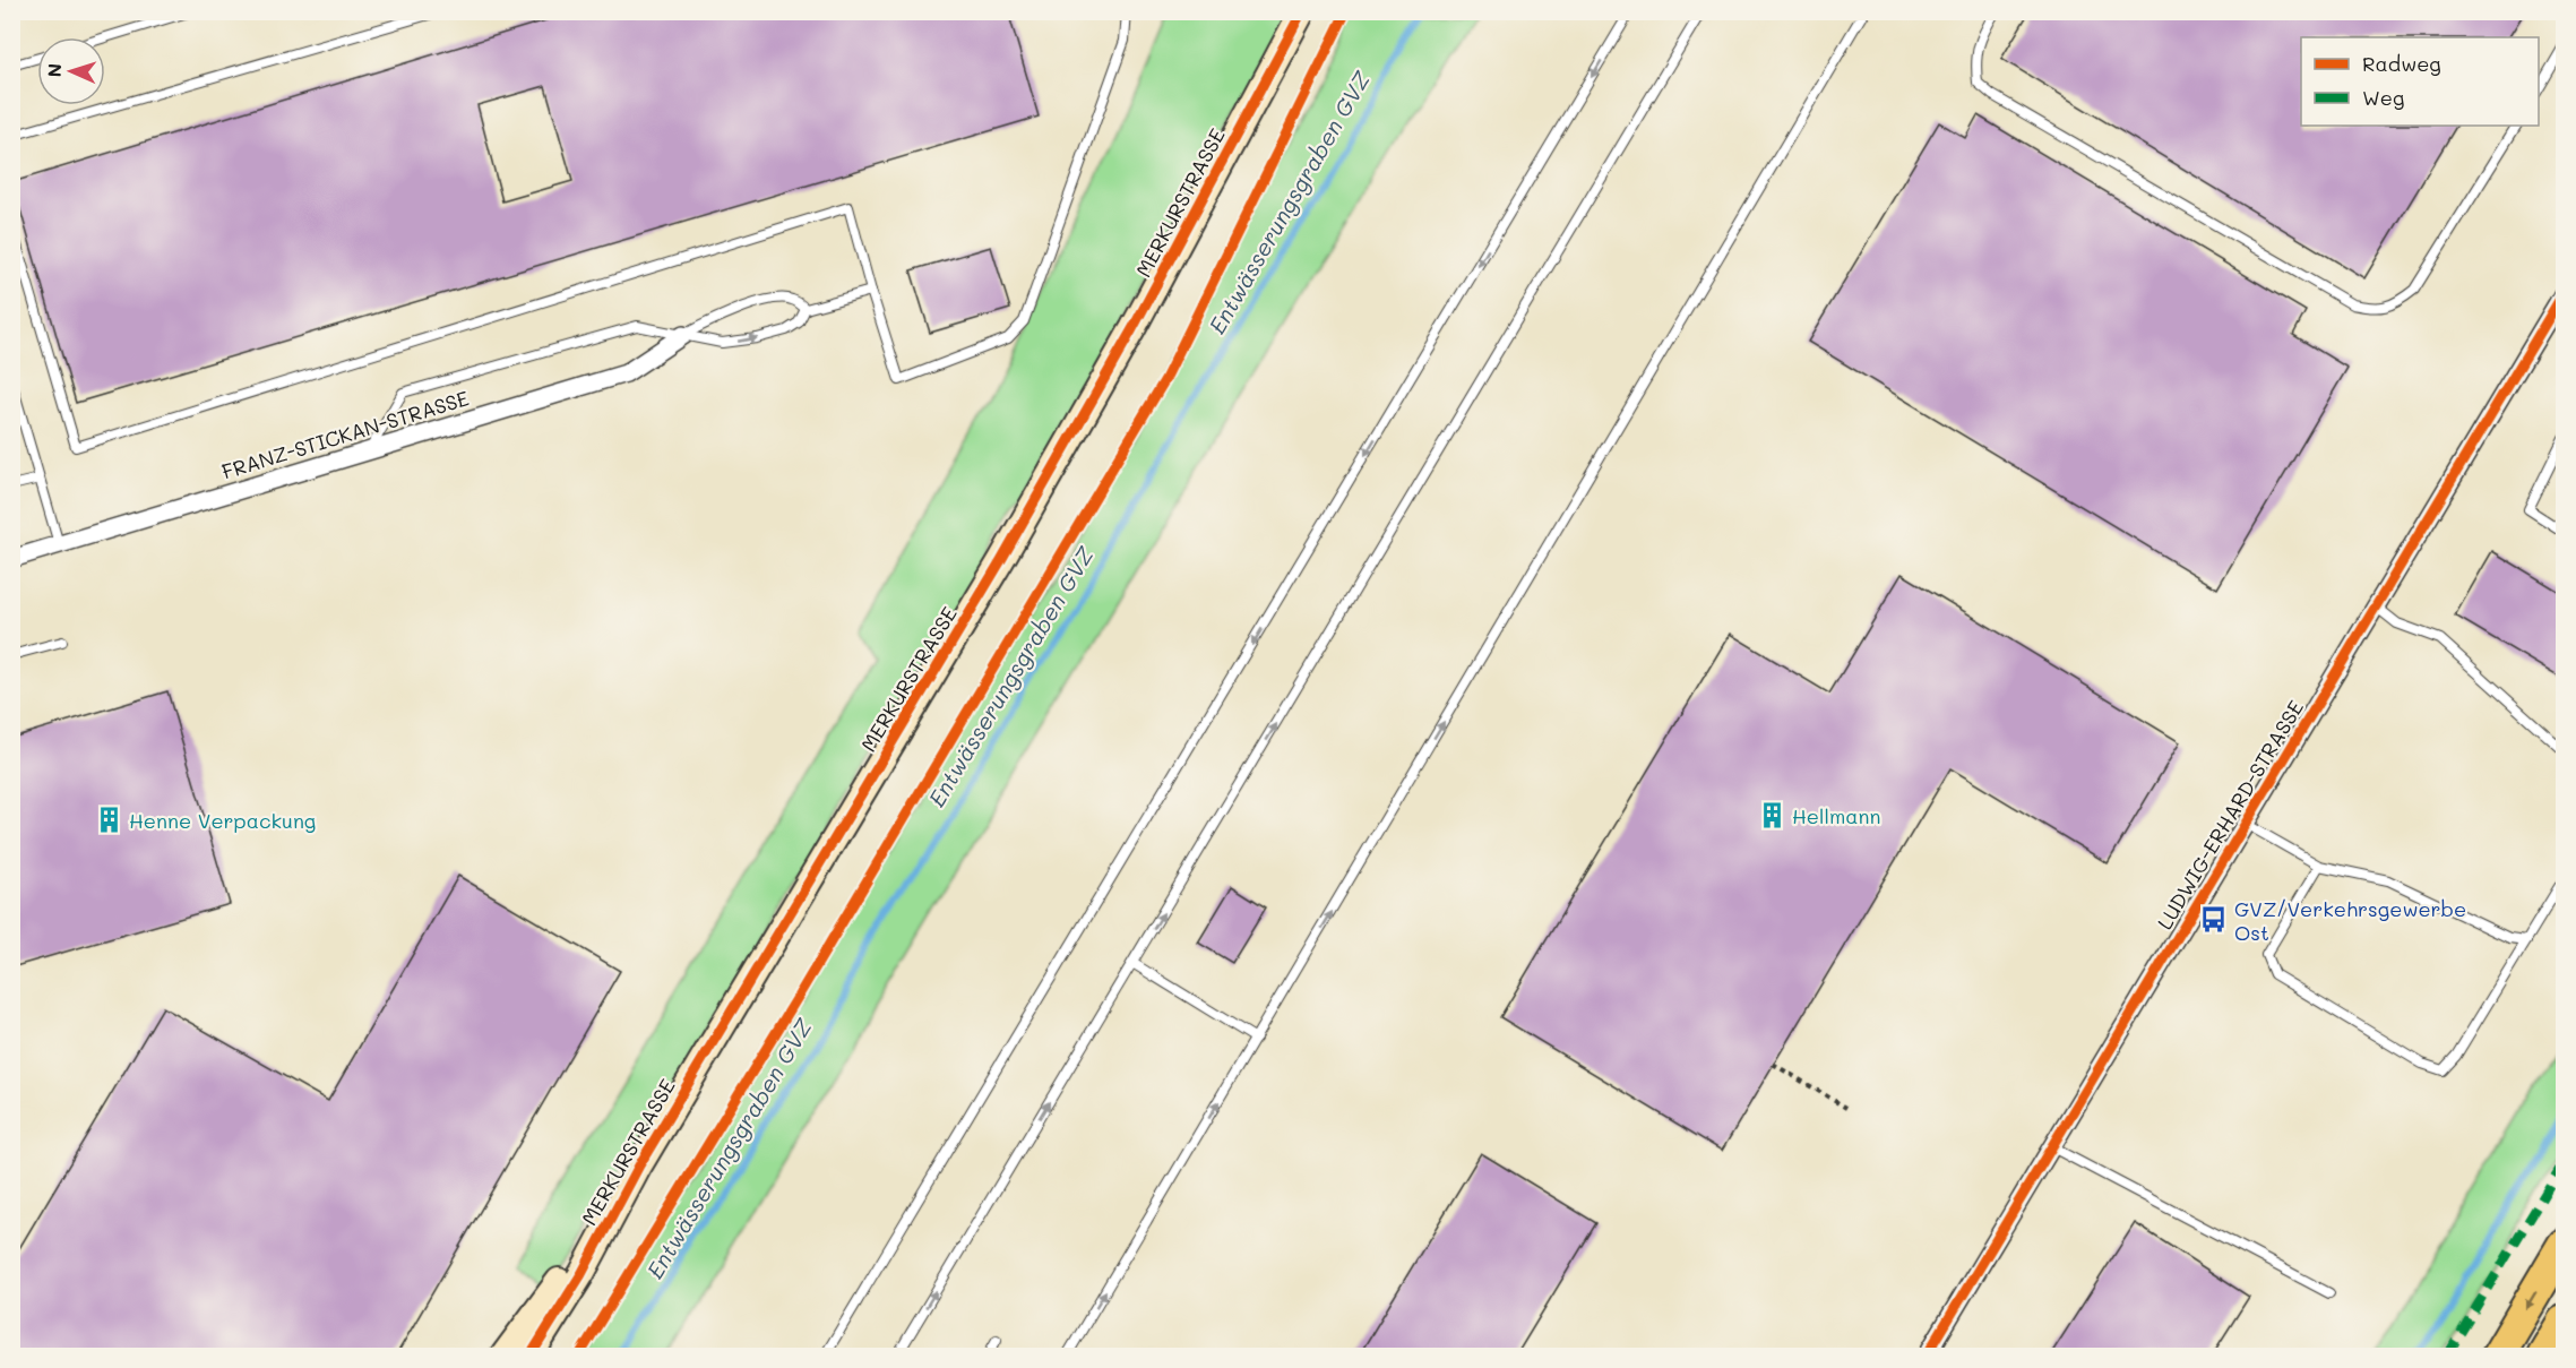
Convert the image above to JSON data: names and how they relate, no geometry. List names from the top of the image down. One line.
{"streets":{"street":["MERKURSTRASSE","FRANZ-STICKAN-STRASSE","LUDWIG-ERHARD-STRASSE"]},"water":["Entwässerungsgraben GVZ"],"places":{"building":["Hellmann","Henne Verpackung"],"bus stop":["GVZ/Verkehrsgewerbe Ost"]},"legend":["Radweg","Weg"],"north":"left"}
